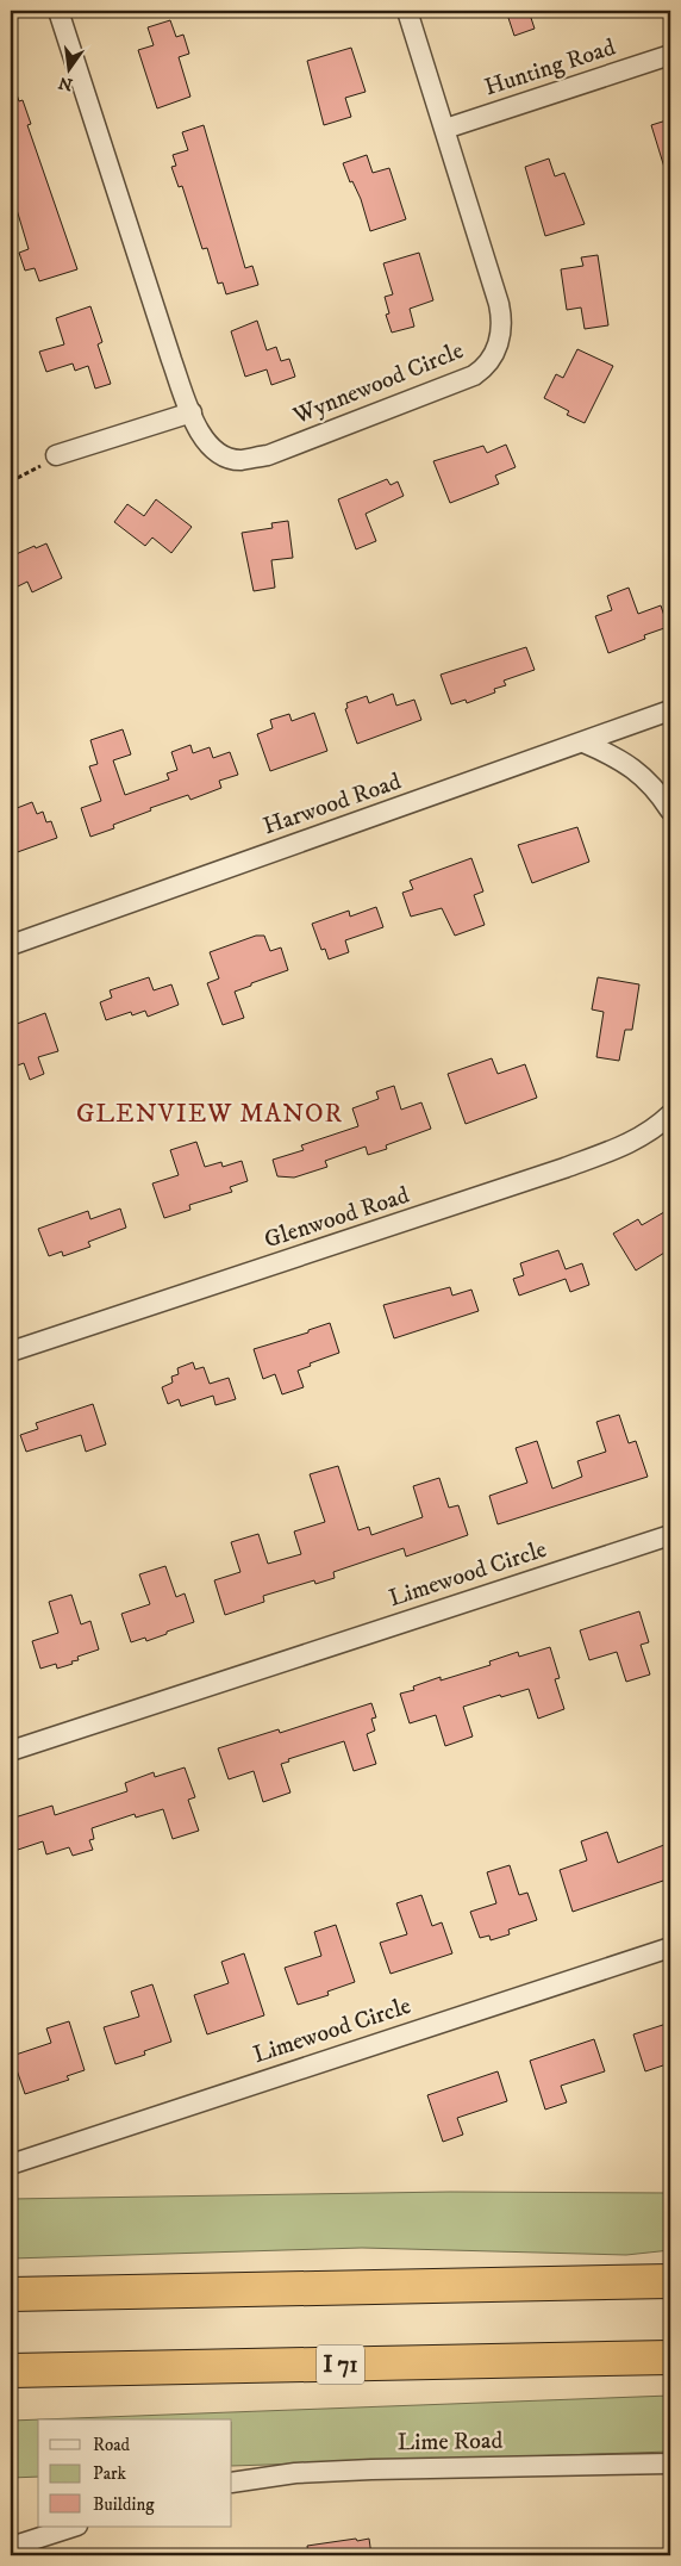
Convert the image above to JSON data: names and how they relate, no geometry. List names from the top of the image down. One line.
{"streets":{"highway":["I 71"],"street":["Hunting Road","Wynnewood Circle","Harwood Road","Glenwood Road","Limewood Circle","Lime Road"]},"crossings":[["Hunting Road","Wynnewood Circle"]],"districts":["GLENVIEW MANOR"],"legend":["Road","Park","Building"],"north":"bottom"}
